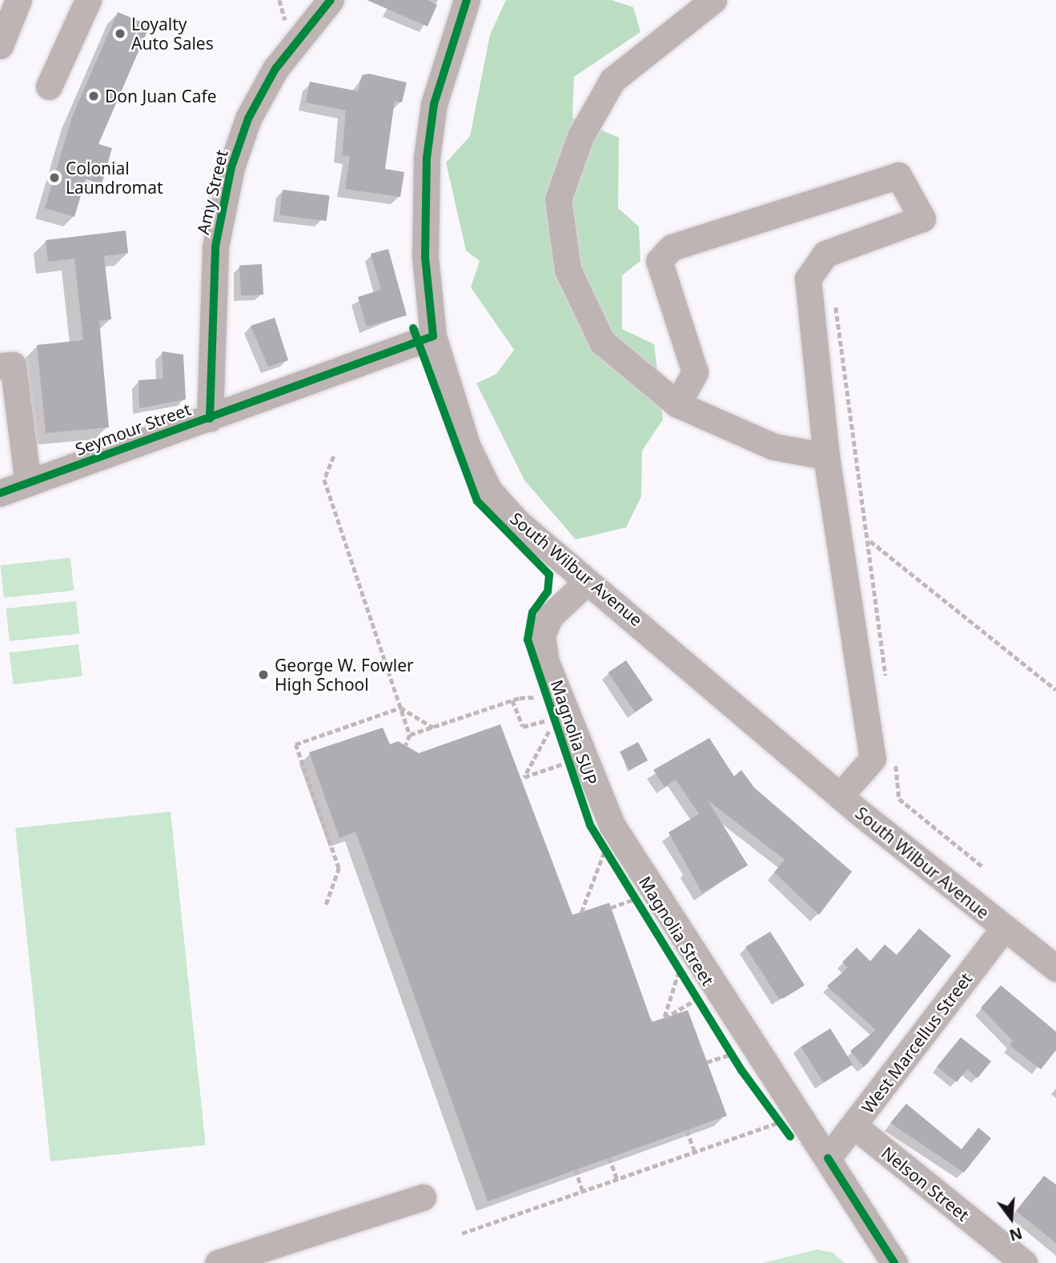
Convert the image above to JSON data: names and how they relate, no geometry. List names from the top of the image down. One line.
{"streets":{"street":["Amy Street","Seymour Street","South Wilbur Avenue","Magnolia Street","West Marcellus Street","Nelson Street"],"cycle path":["Magnolia SUP"]},"crossings":[["Amy Street","Seymour Street"],["Seymour Street","South Wilbur Avenue"],["South Wilbur Avenue","Magnolia Street"],["South Wilbur Avenue","West Marcellus Street"],["Magnolia Street","West Marcellus Street"],["West Marcellus Street","Nelson Street"]],"places":["Loyalty Auto Sales","Don Juan Cafe","Colonial Laundromat","George W. Fowler High School"],"north":"bottom"}
